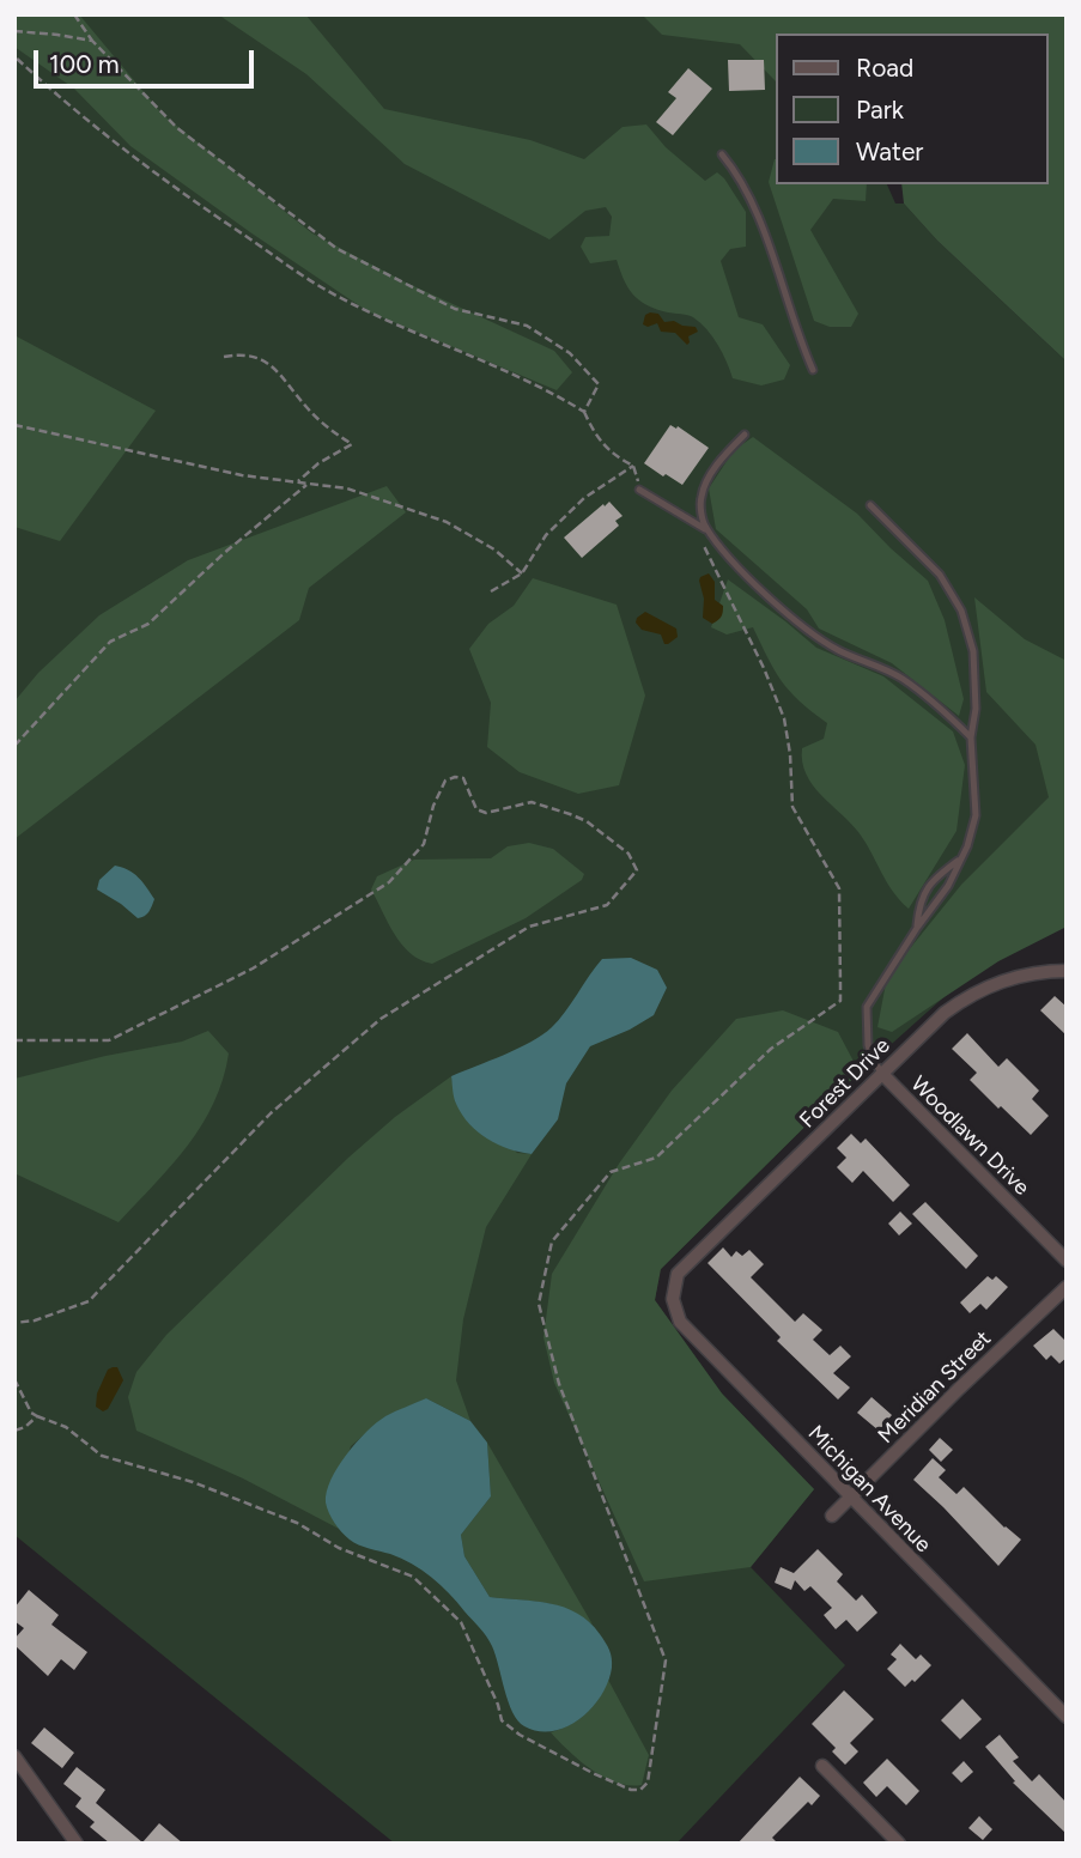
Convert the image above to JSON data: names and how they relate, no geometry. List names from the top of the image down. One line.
{"streets":{"street":["Forest Drive","Woodlawn Drive","Meridian Street","Michigan Avenue"]},"crossings":[["Forest Drive","Woodlawn Drive"],["Forest Drive","Michigan Avenue"],["Meridian Street","Michigan Avenue"]],"legend":["Road","Park","Water"],"scale_bar":"100 m"}
